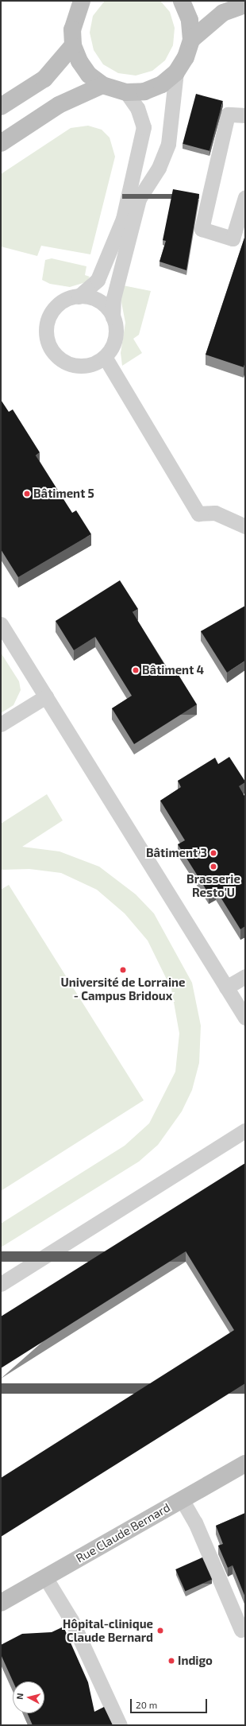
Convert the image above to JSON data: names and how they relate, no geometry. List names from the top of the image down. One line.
{"streets":{"main road":["Rue Claude Bernard"]},"places":["Bâtiment 5","Bâtiment 4","Bâtiment 3","Brasserie Resto'U","Université de Lorraine - Campus Bridoux","Hôpital-clinique Claude Bernard","Indigo"],"scale_bar":"20 m","north":"left"}
